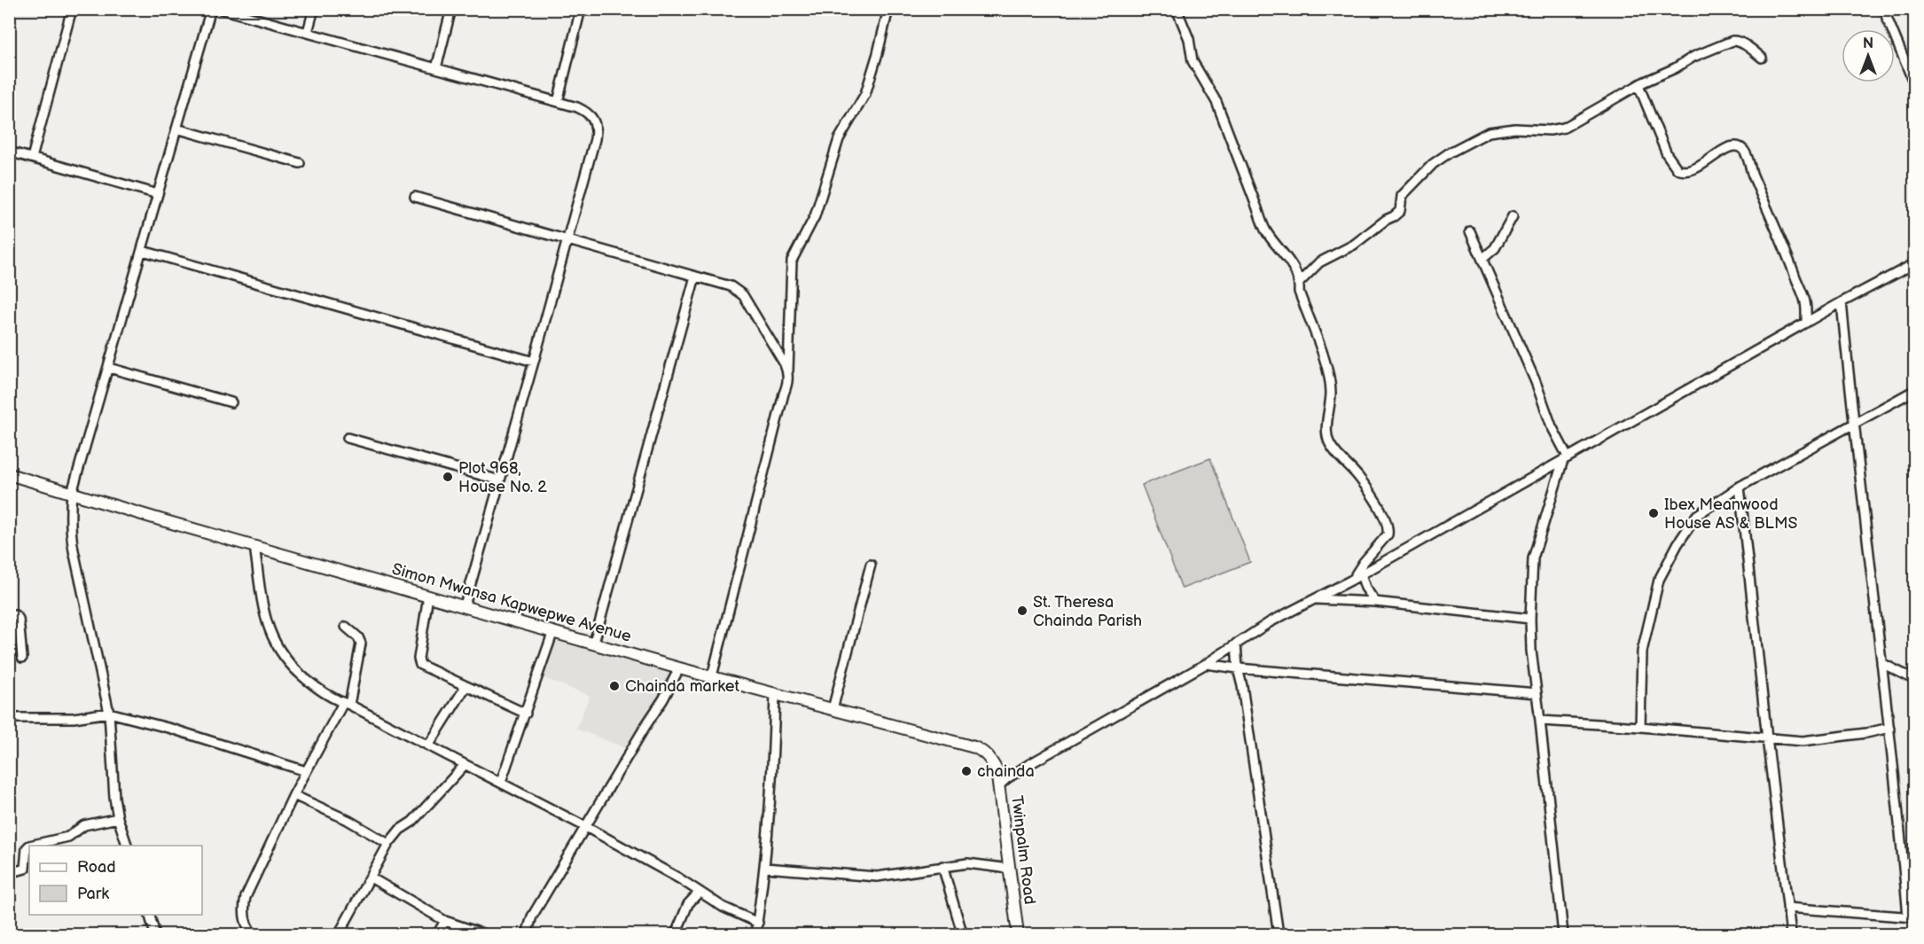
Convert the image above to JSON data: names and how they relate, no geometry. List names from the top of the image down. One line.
{"streets":{"main road":["Simon Mwansa Kapwepwe Avenue","Twinpalm Road"]},"crossings":[["Simon Mwansa Kapwepwe Avenue","Twinpalm Road"]],"places":["Plot 968, House No. 2","Ibex Meanwood House AS & BLMS","St. Theresa Chainda Parish","Chainda market","chainda"],"legend":["Road","Park"],"north":"top"}
